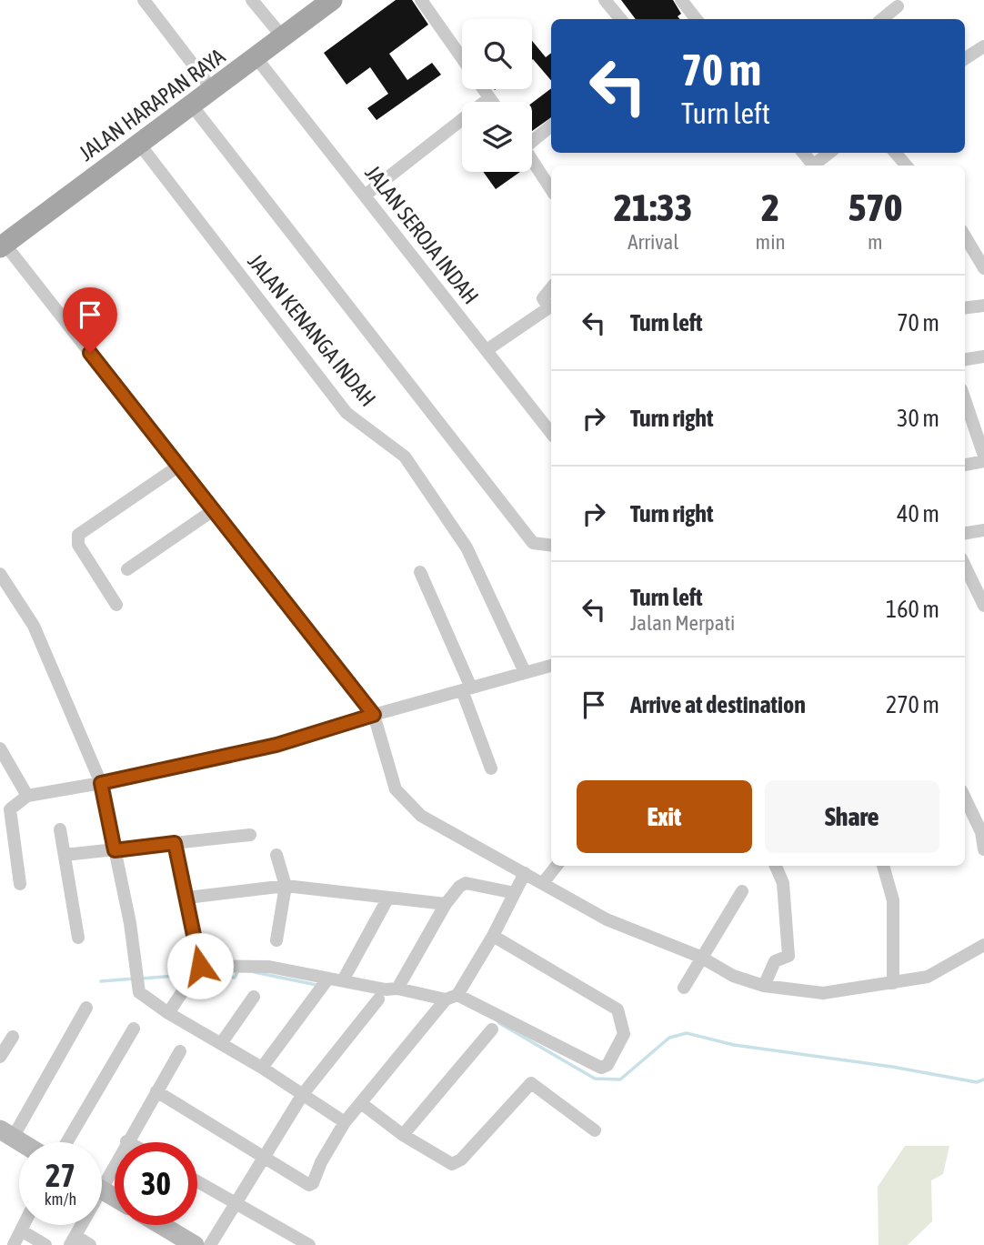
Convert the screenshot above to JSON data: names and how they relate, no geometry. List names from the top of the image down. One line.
{"streets":{"main road":["JALAN HARAPAN RAYA"],"street":["JALAN SEROJA INDAH","JALAN KENANGA INDAH"]},"crossings":[["JALAN HARAPAN RAYA","JALAN SEROJA INDAH"],["JALAN HARAPAN RAYA","JALAN KENANGA INDAH"]],"page":{"turn":["70 m","Turn left"],"eta":["21:33","Arrival","2","min","570","m"],"list":[{"name":"Turn left","value":"70 m"},{"name":"Turn right","value":"30 m"},{"name":"Turn right","value":"40 m"},{"name":"Turn left","note":"Jalan Merpati","value":"160 m"},{"name":"Arrive at destination","value":"270 m"}],"buttons":["Exit","Share"],"speed":"27 km/h","limit":"30"}}
